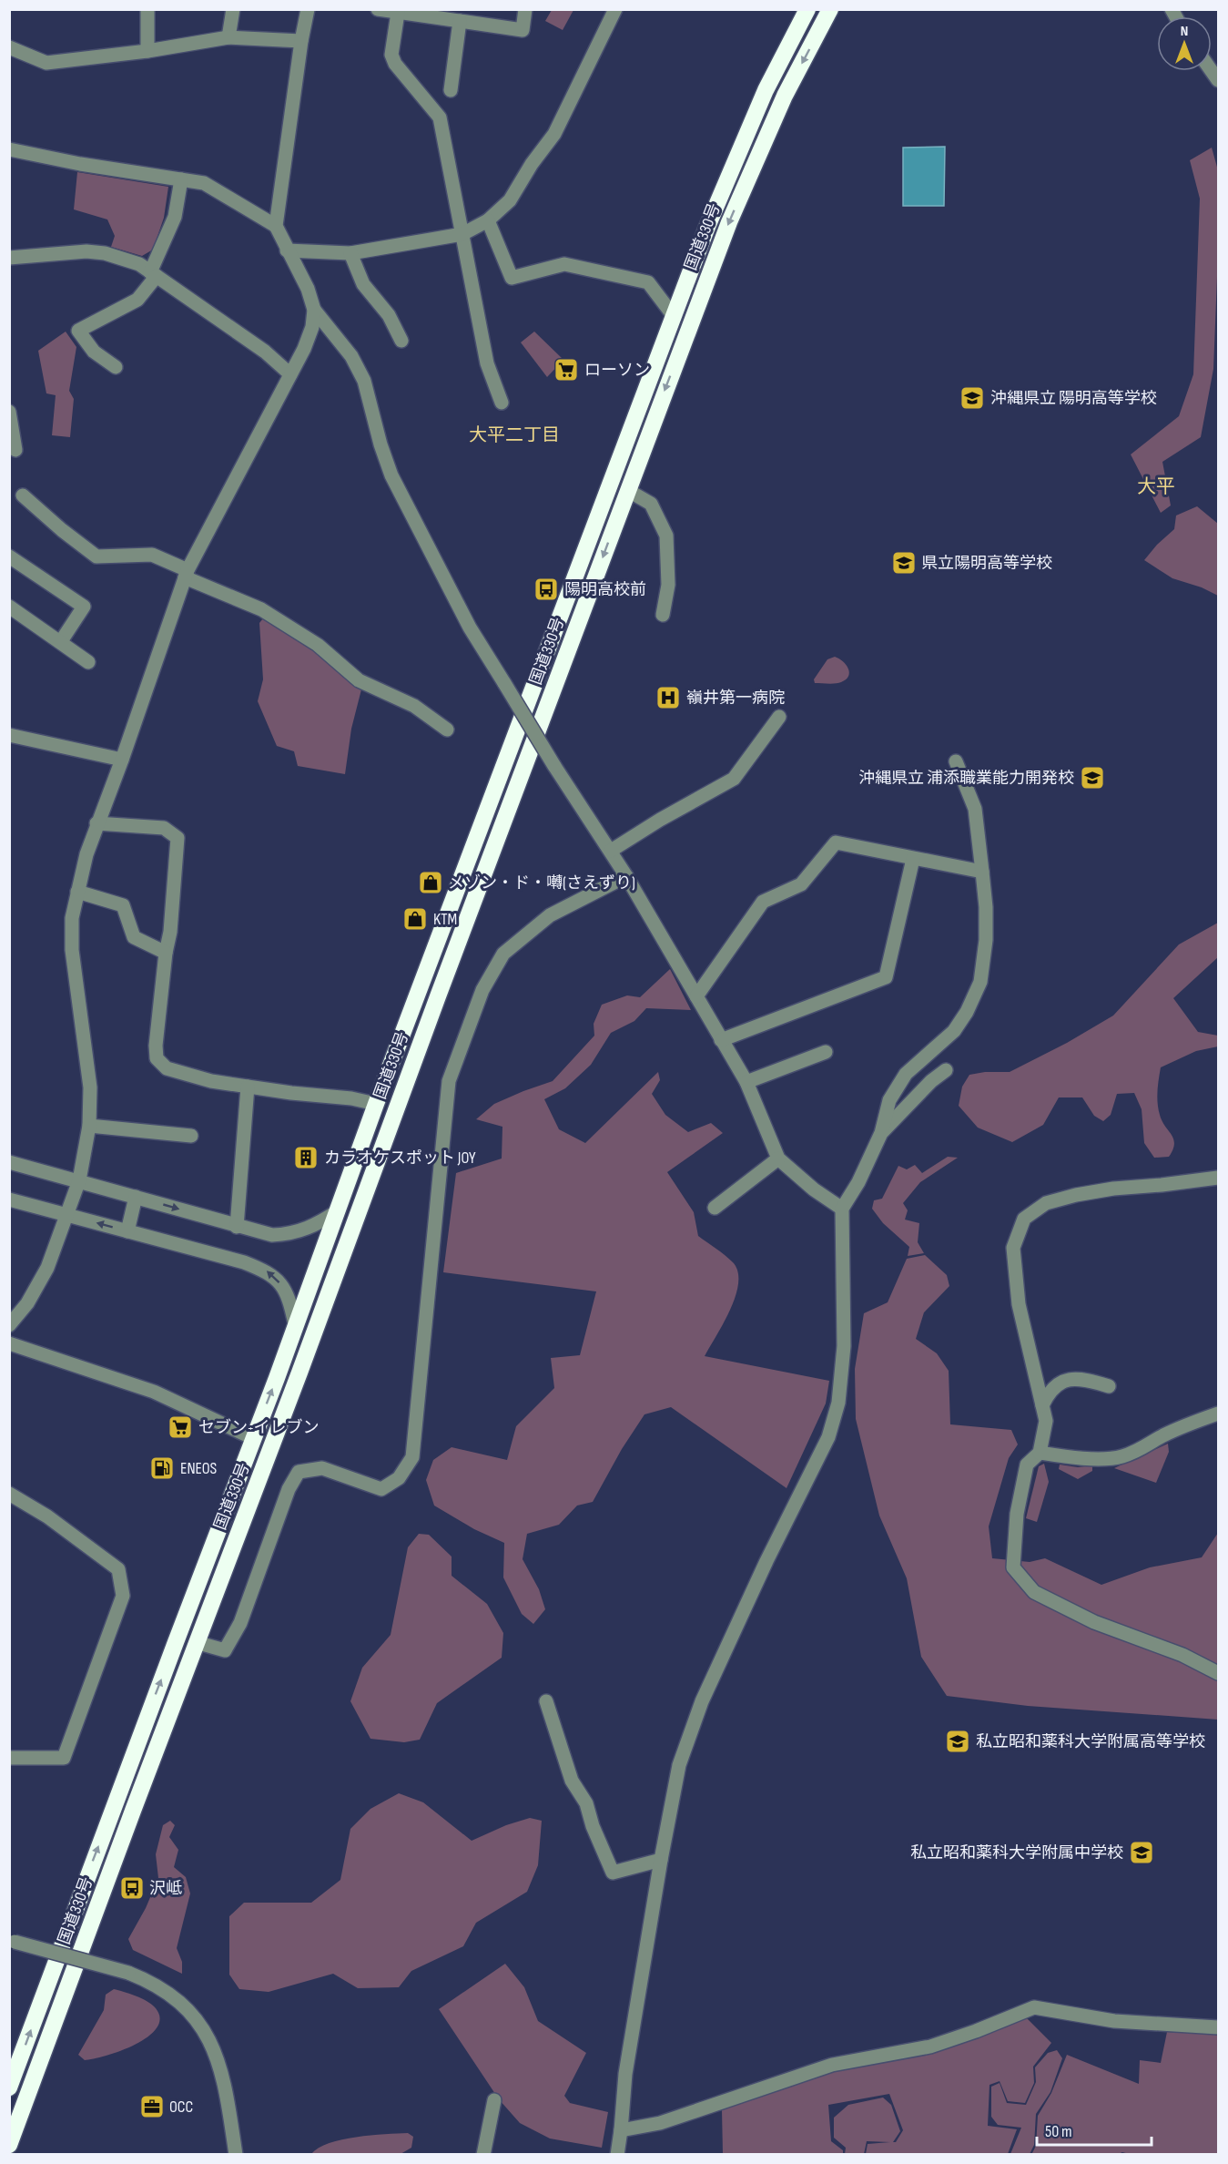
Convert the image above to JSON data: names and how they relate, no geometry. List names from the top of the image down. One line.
{"streets":{"highway":["国道330号"]},"districts":["大平二丁目","大平"],"places":{"supermarket":["ローソン","セブン-イレブン"],"school or university":["沖縄県立 陽明高等学校","県立陽明高等学校","沖縄県立 浦添職業能力開発校","私立昭和薬科大学附属高等学校","私立昭和薬科大学附属中学校"],"bus stop":["陽明高校前","沢岻"],"hospital":["嶺井第一病院"],"shop":["メゾン・ド・囀(さえずり)","KTM"],"building":["カラオケスポット JOY"],"fuel station":["ENEOS"],"office":["OCC"]},"scale_bar":"50 m","north":"top"}
